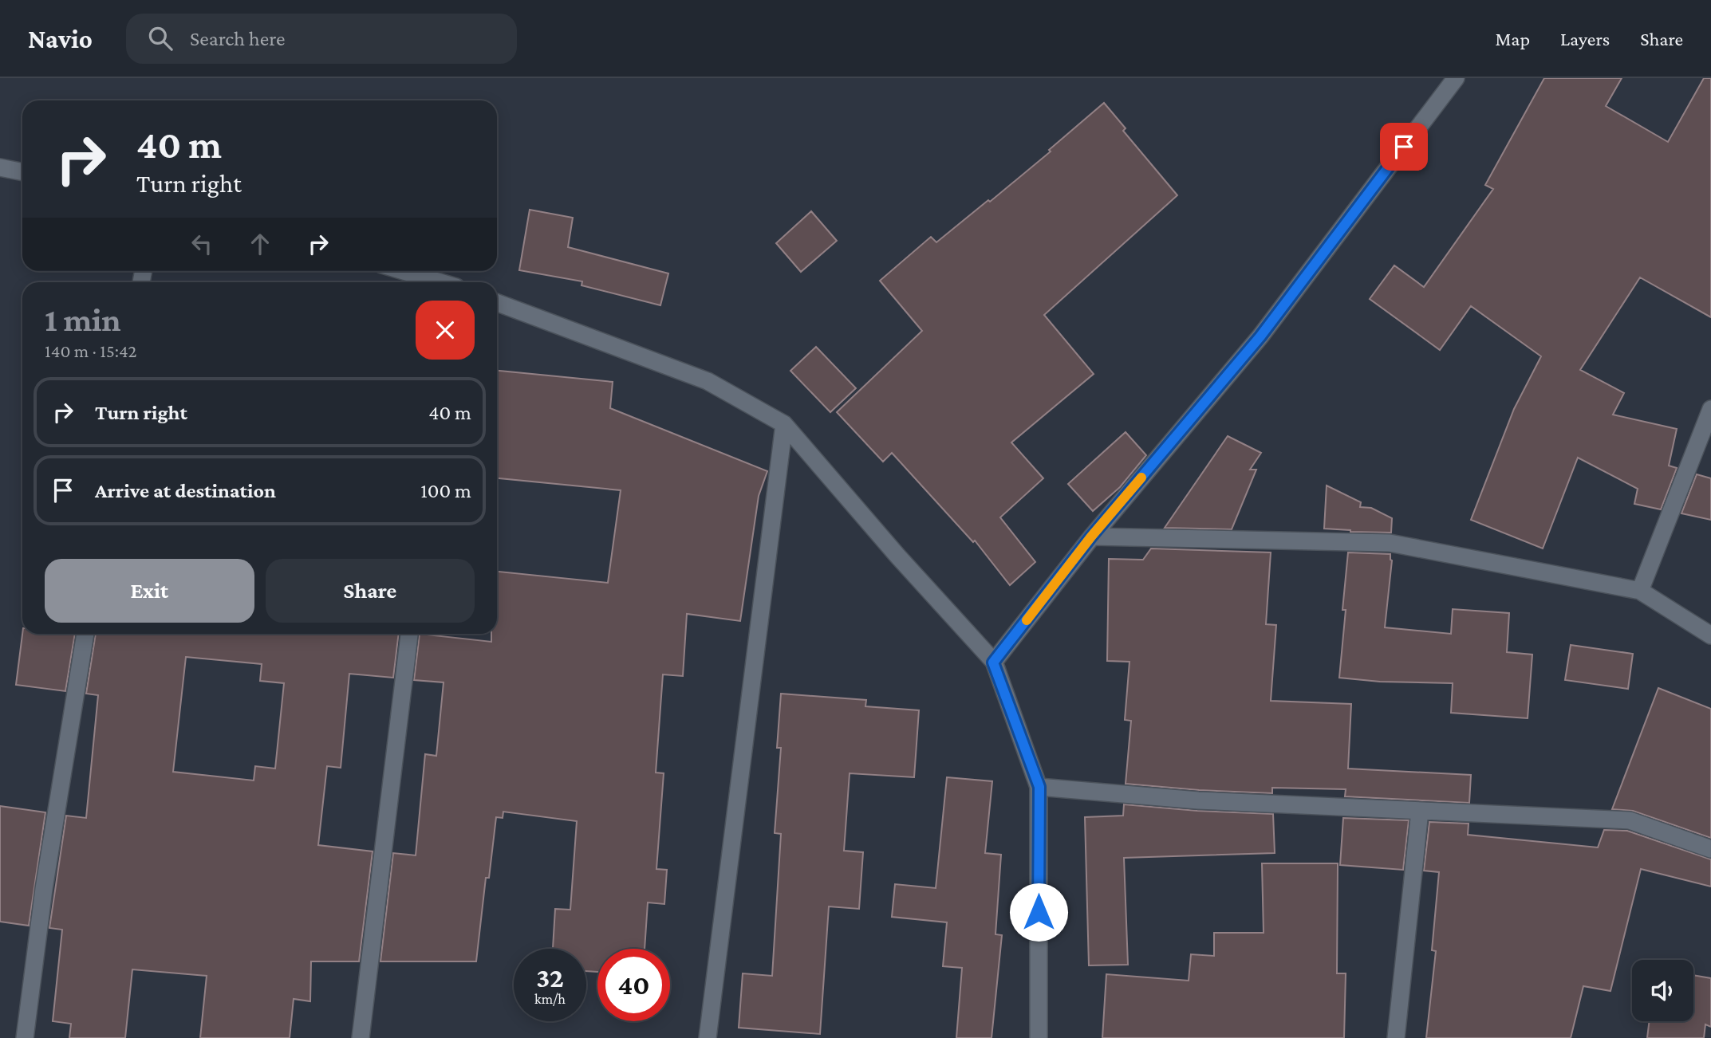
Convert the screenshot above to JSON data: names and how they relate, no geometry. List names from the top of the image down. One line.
{"page":{"header":"Navio","search":"Search here","nav":["Map","Layers","Share"],"turn":["40 m","Turn right"],"heading":["1 min","140 m · 15:42"],"list":[{"name":"Turn right","value":"40 m"},{"name":"Arrive at destination","value":"100 m"}],"buttons":["Exit","Share"],"speed":"32 km/h","limit":"40"}}
